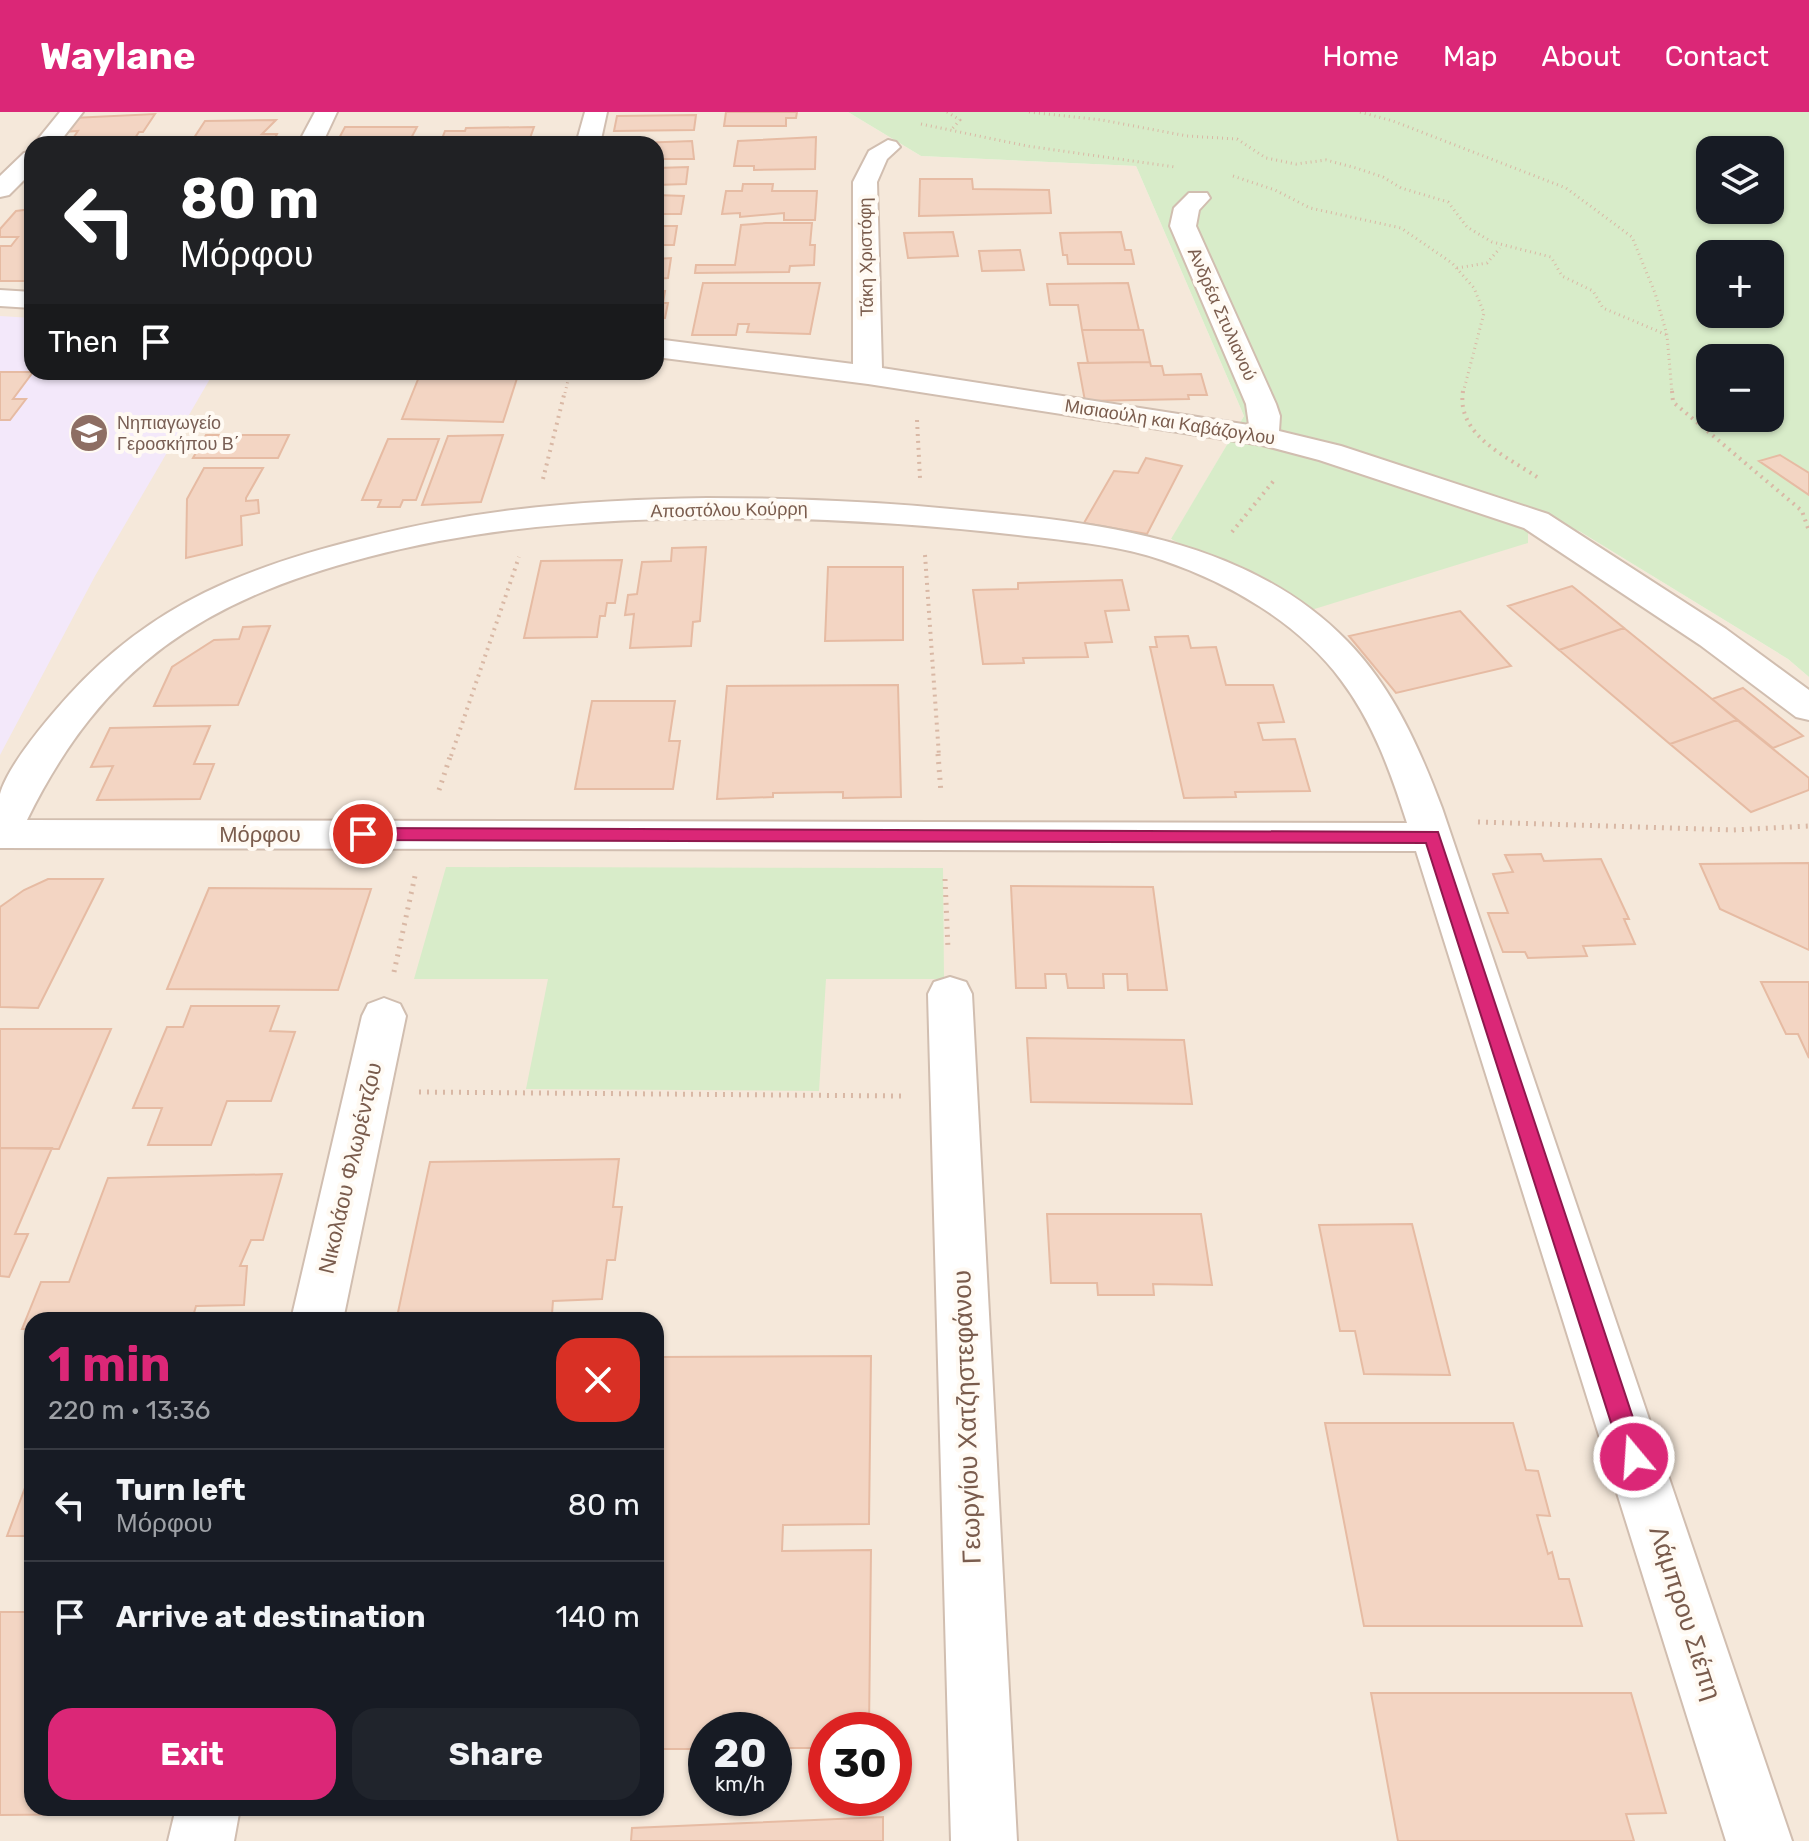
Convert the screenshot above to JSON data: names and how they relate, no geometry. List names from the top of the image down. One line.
{"streets":{"street":["Τάκη Χριστόφη","Ανδρέα Στυλιανού","Μισιαούλη και Καβάζογλου","Αποστόλου Κούρρη","Μόρφου","Νικολάου Φλωρέντζου","Γεωργίου Χατζηστεφάνου","Λάμπρου Σιέπη"]},"crossings":[["Τάκη Χριστόφη","Μισιαούλη και Καβάζογλου"],["Ανδρέα Στυλιανού","Μισιαούλη και Καβάζογλου"],["Αποστόλου Κούρρη","Μόρφου"],["Αποστόλου Κούρρη","Λάμπρου Σιέπη"],["Μόρφου","Λάμπρου Σιέπη"]],"places":{"school or university":["Νηπιαγωγείο Γεροσκήπου Β΄"]},"page":{"header":"Waylane","nav":["Home","Map","About","Contact"],"map_buttons":["+","−"],"turn":["80 m","Μόρφου"],"then":"Then","heading":["1 min","220 m · 13:36"],"list":[{"name":"Turn left","note":"Μόρφου","value":"80 m"},{"name":"Arrive at destination","value":"140 m"}],"buttons":["Exit","Share"],"speed":"20 km/h","limit":"30"}}
